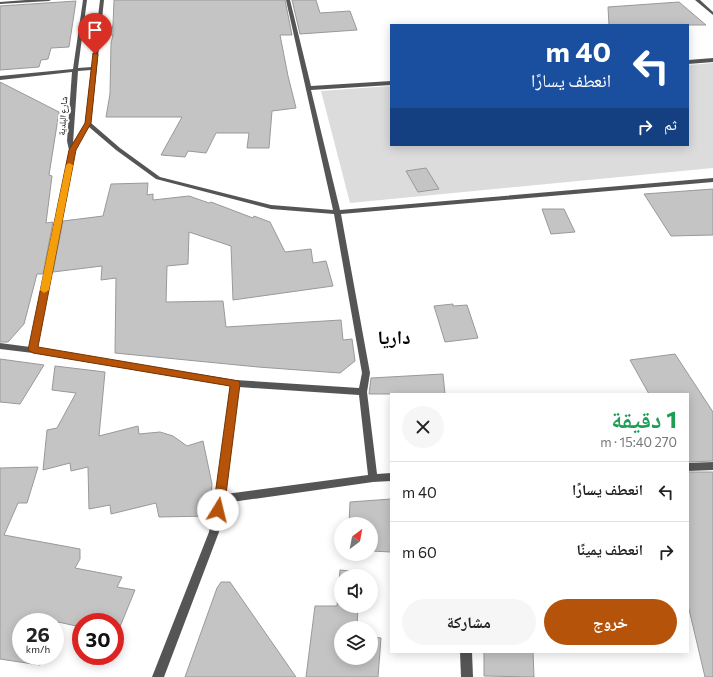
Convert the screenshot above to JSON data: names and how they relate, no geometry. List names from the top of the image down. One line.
{"streets":{"street":["شارع البلدية"]},"districts":["داريا"],"north":"top right","page":{"turn":["40 m","انعطف يسارًا"],"then":"ثم","heading":["1 دقيقة","270 m · 15:40"],"list":[{"name":"انعطف يسارًا","value":"40 m"},{"name":"انعطف يمينًا","value":"60 m"}],"buttons":["خروج","مشاركة"],"speed":"26 km/h","limit":"30"}}
